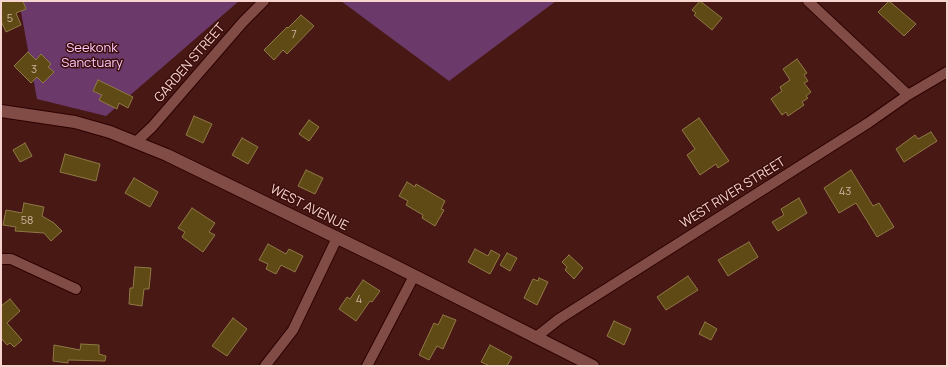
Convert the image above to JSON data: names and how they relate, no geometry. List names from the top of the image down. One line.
{"streets":{"street":["GARDEN STREET","WEST RIVER STREET","WEST AVENUE"]},"crossings":[["GARDEN STREET","WEST AVENUE"],["WEST RIVER STREET","WEST AVENUE"]],"parks":["Seekonk Sanctuary"],"house_numbers":["5","7","3","43","58","4"]}
